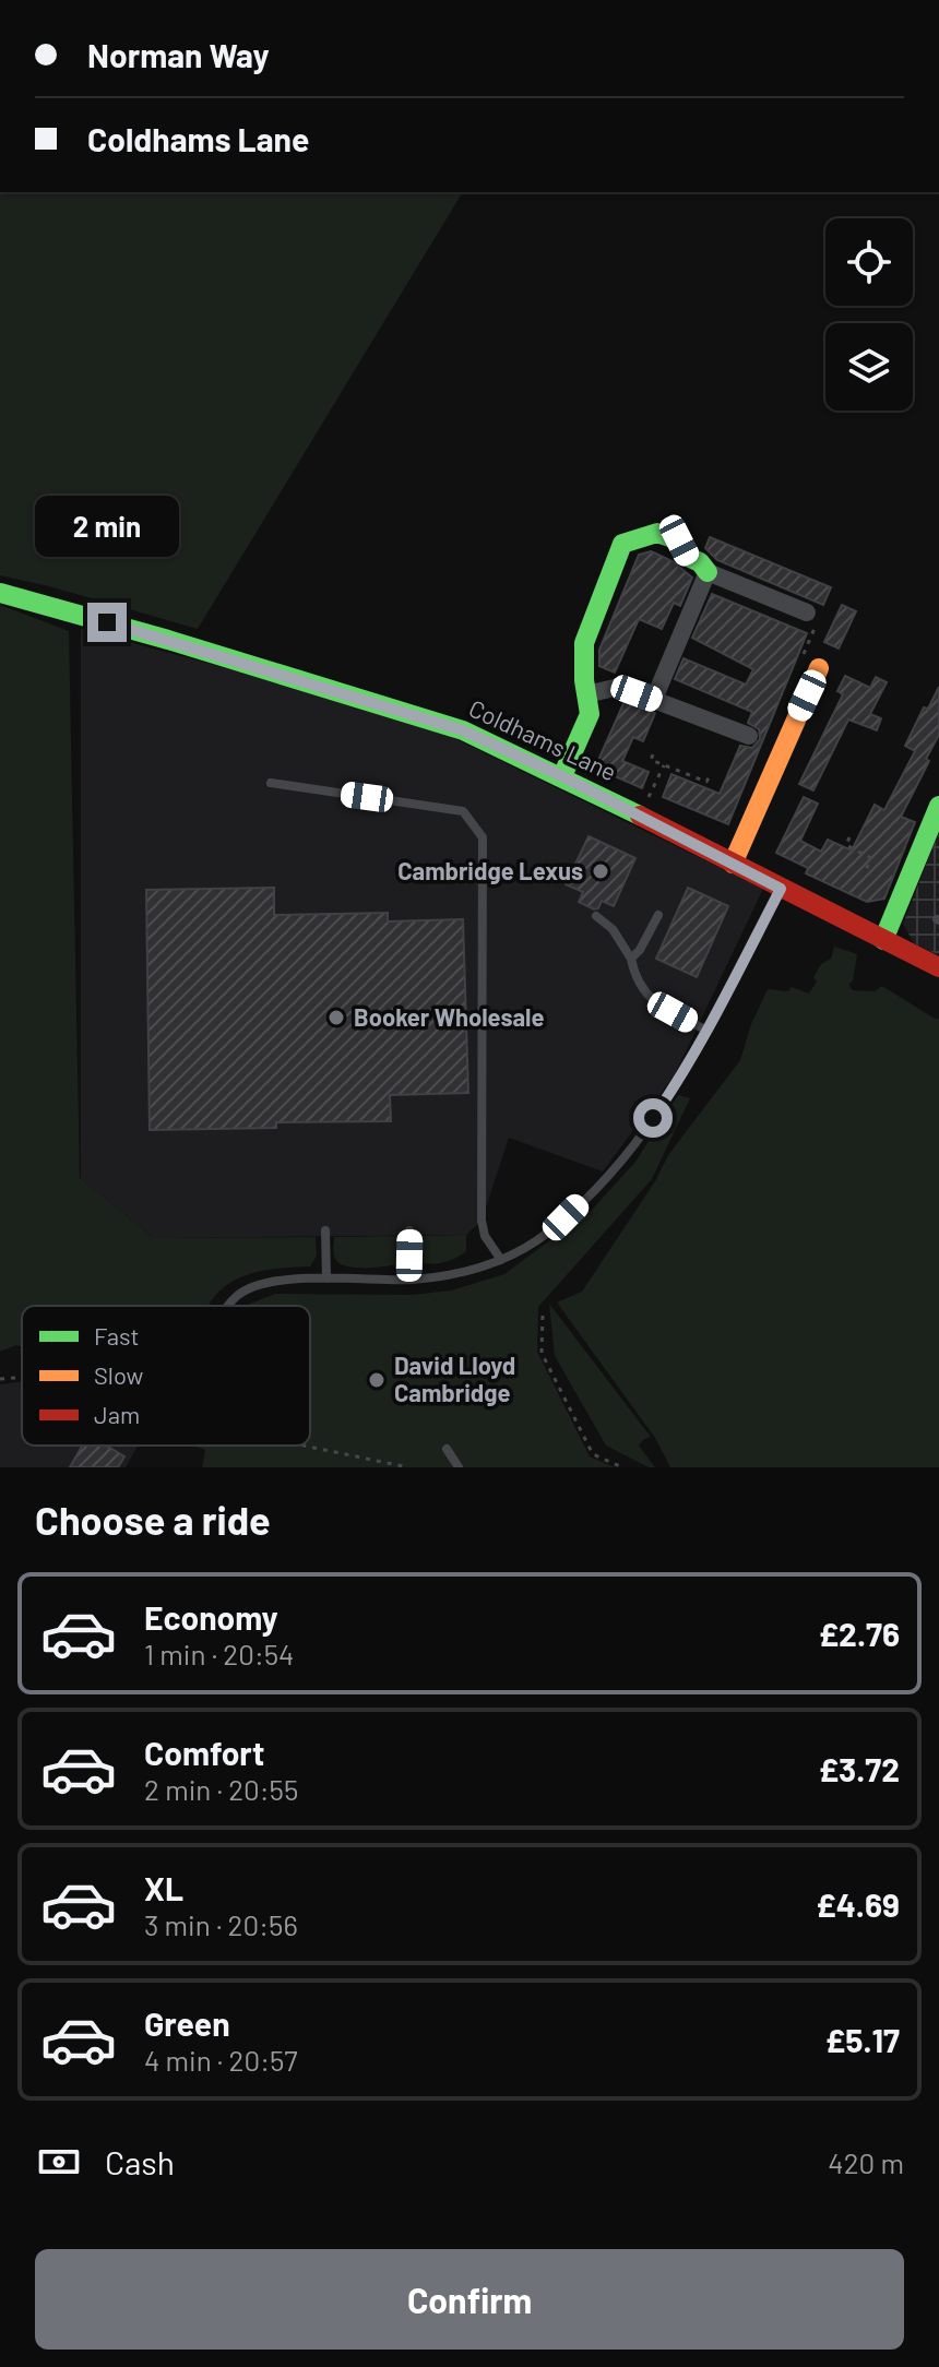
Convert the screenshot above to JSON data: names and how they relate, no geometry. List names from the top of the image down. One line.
{"streets":{"street":["Coldhams Lane"]},"places":["Cambridge Lexus","Booker Wholesale","David Lloyd Cambridge"],"legend":["Fast","Slow","Jam"],"page":{"banner":["Norman Way","Coldhams Lane"],"bubble":"2 min","heading":"Choose a ride","list":[{"name":"Economy","note":"1 min · 20:54","value":"£2.76"},{"name":"Comfort","note":"2 min · 20:55","value":"£3.72"},{"name":"XL","note":"3 min · 20:56","value":"£4.69"},{"name":"Green","note":"4 min · 20:57","value":"£5.17"}],"pay":["Cash","420 m"],"buttons":"Confirm"}}
